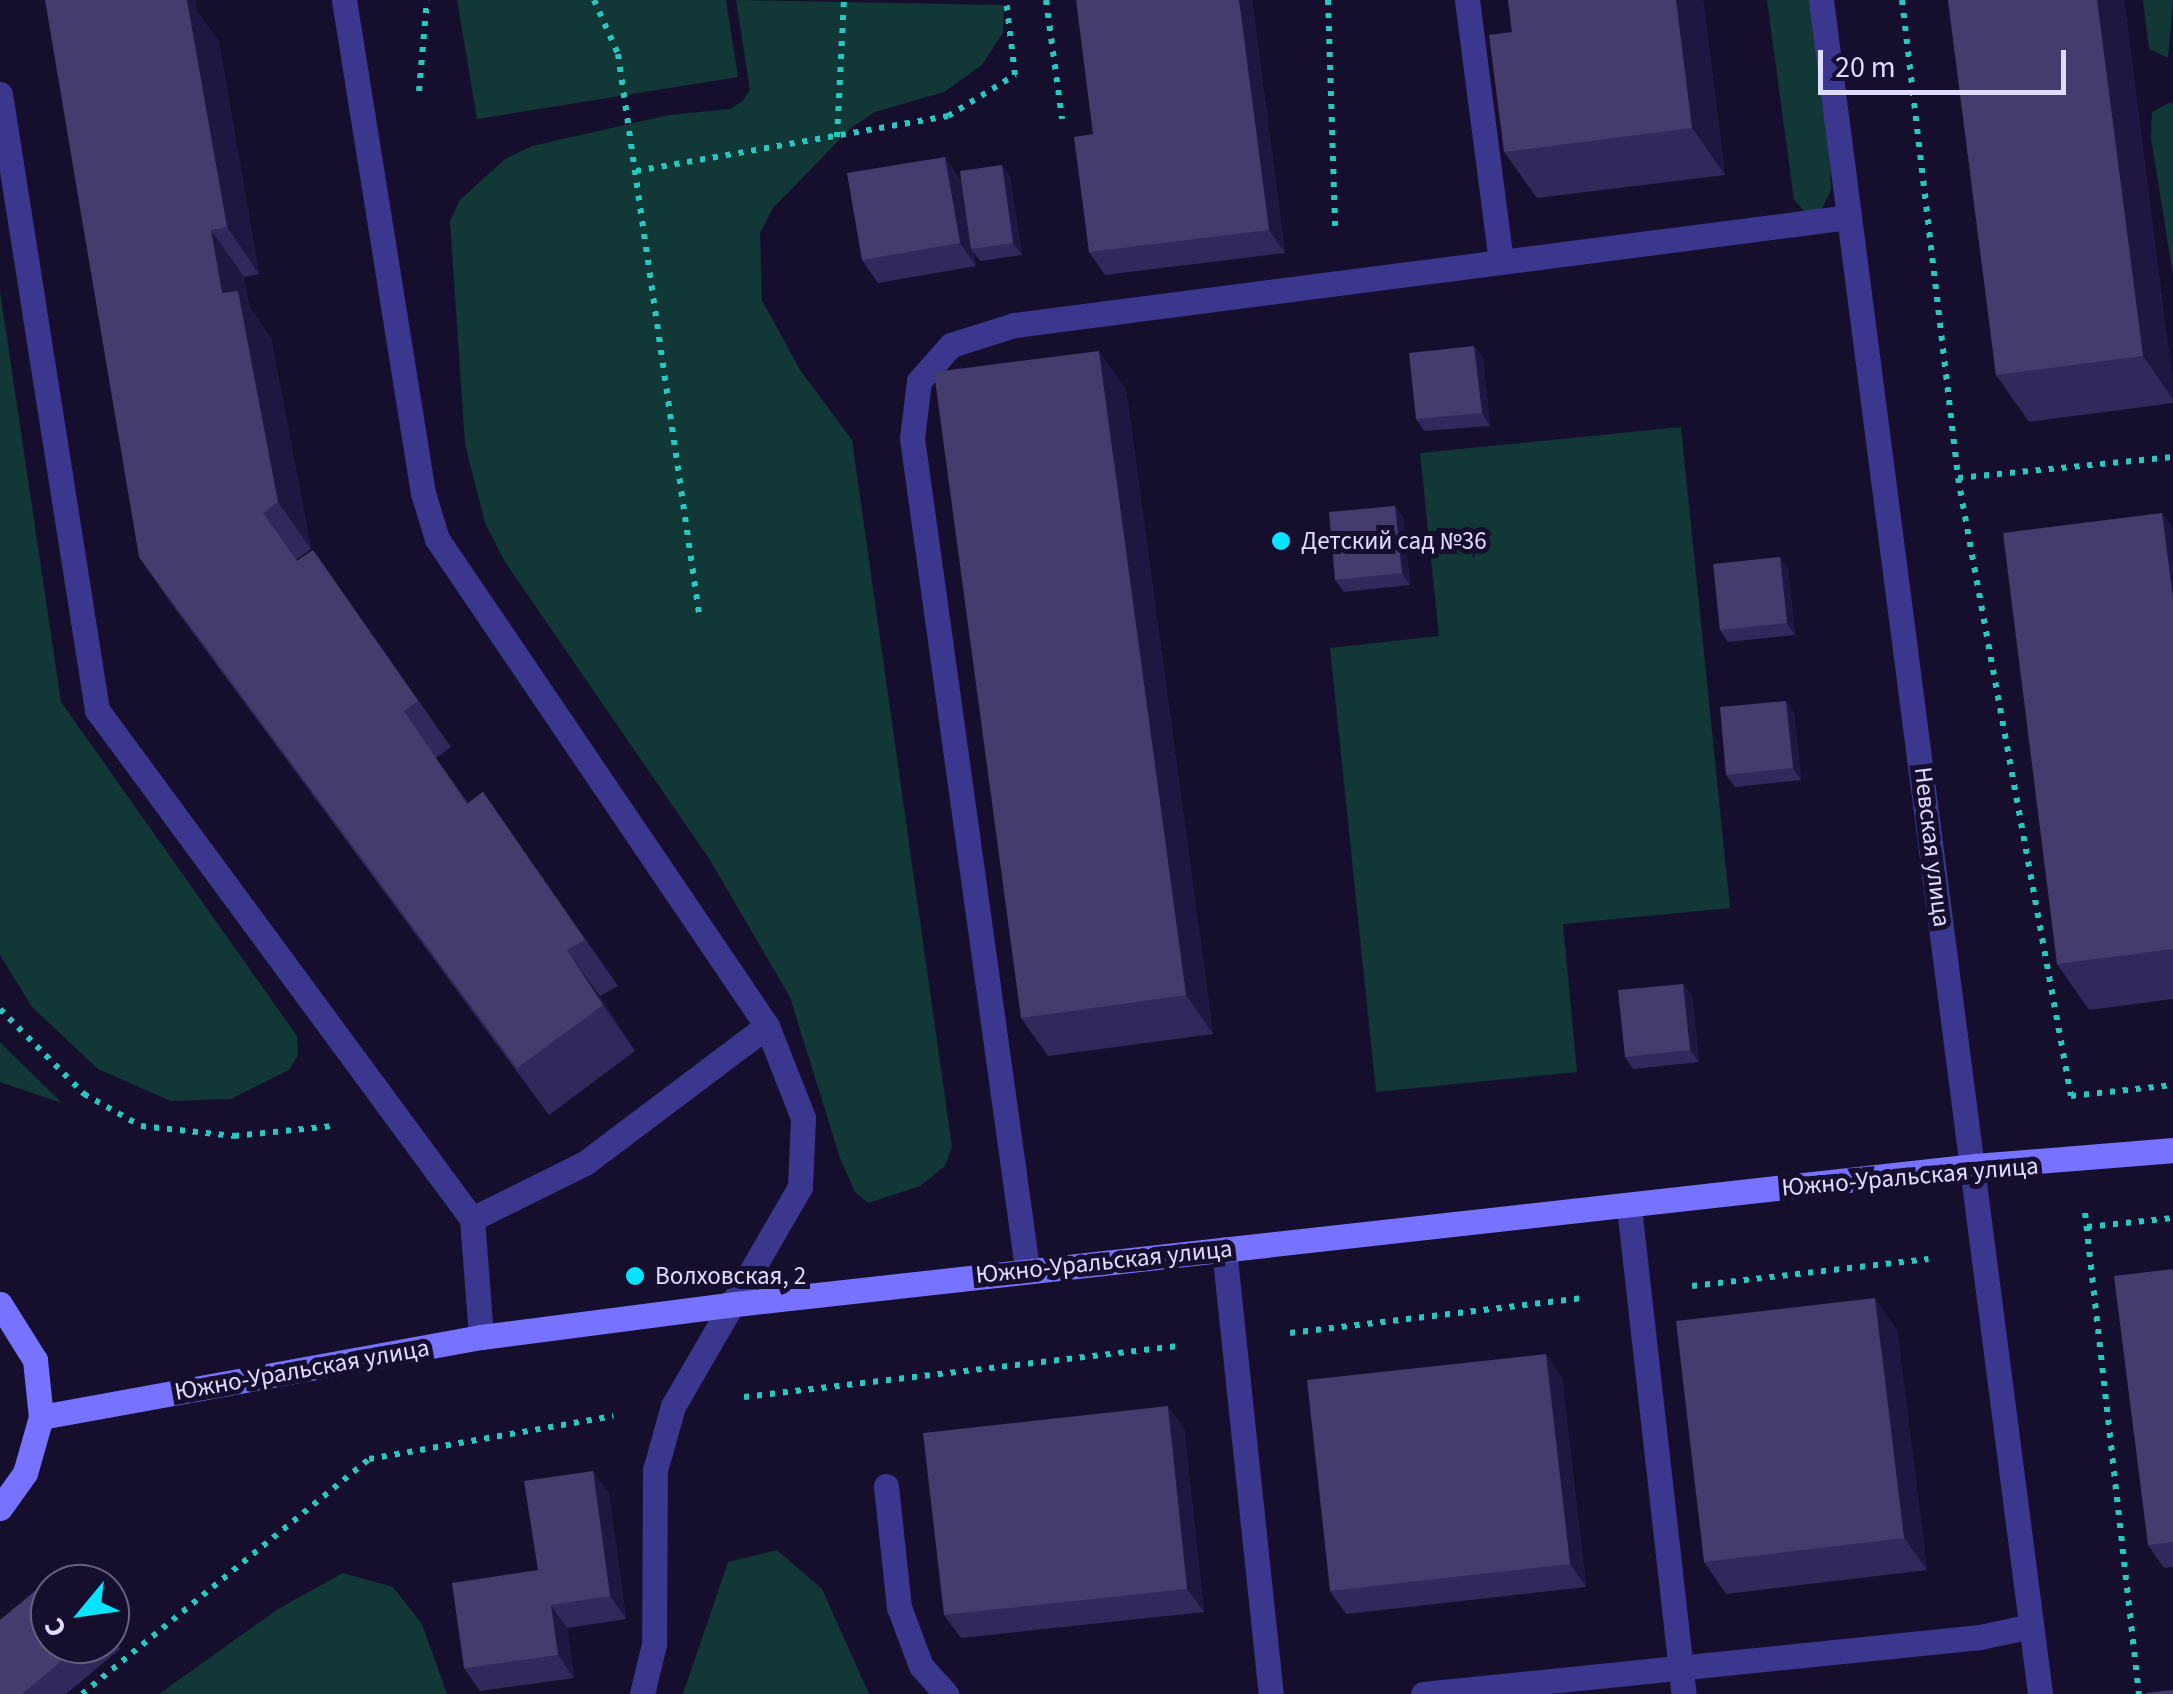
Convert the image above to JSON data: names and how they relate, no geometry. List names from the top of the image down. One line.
{"streets":{"main road":["Южно-Уральская улица"],"street":["Невская улица"]},"crossings":[["Невская улица","Южно-Уральская улица"]],"places":["Детский сад №36","Волховская, 2"],"scale_bar":"20 m","north":"bottom left"}
